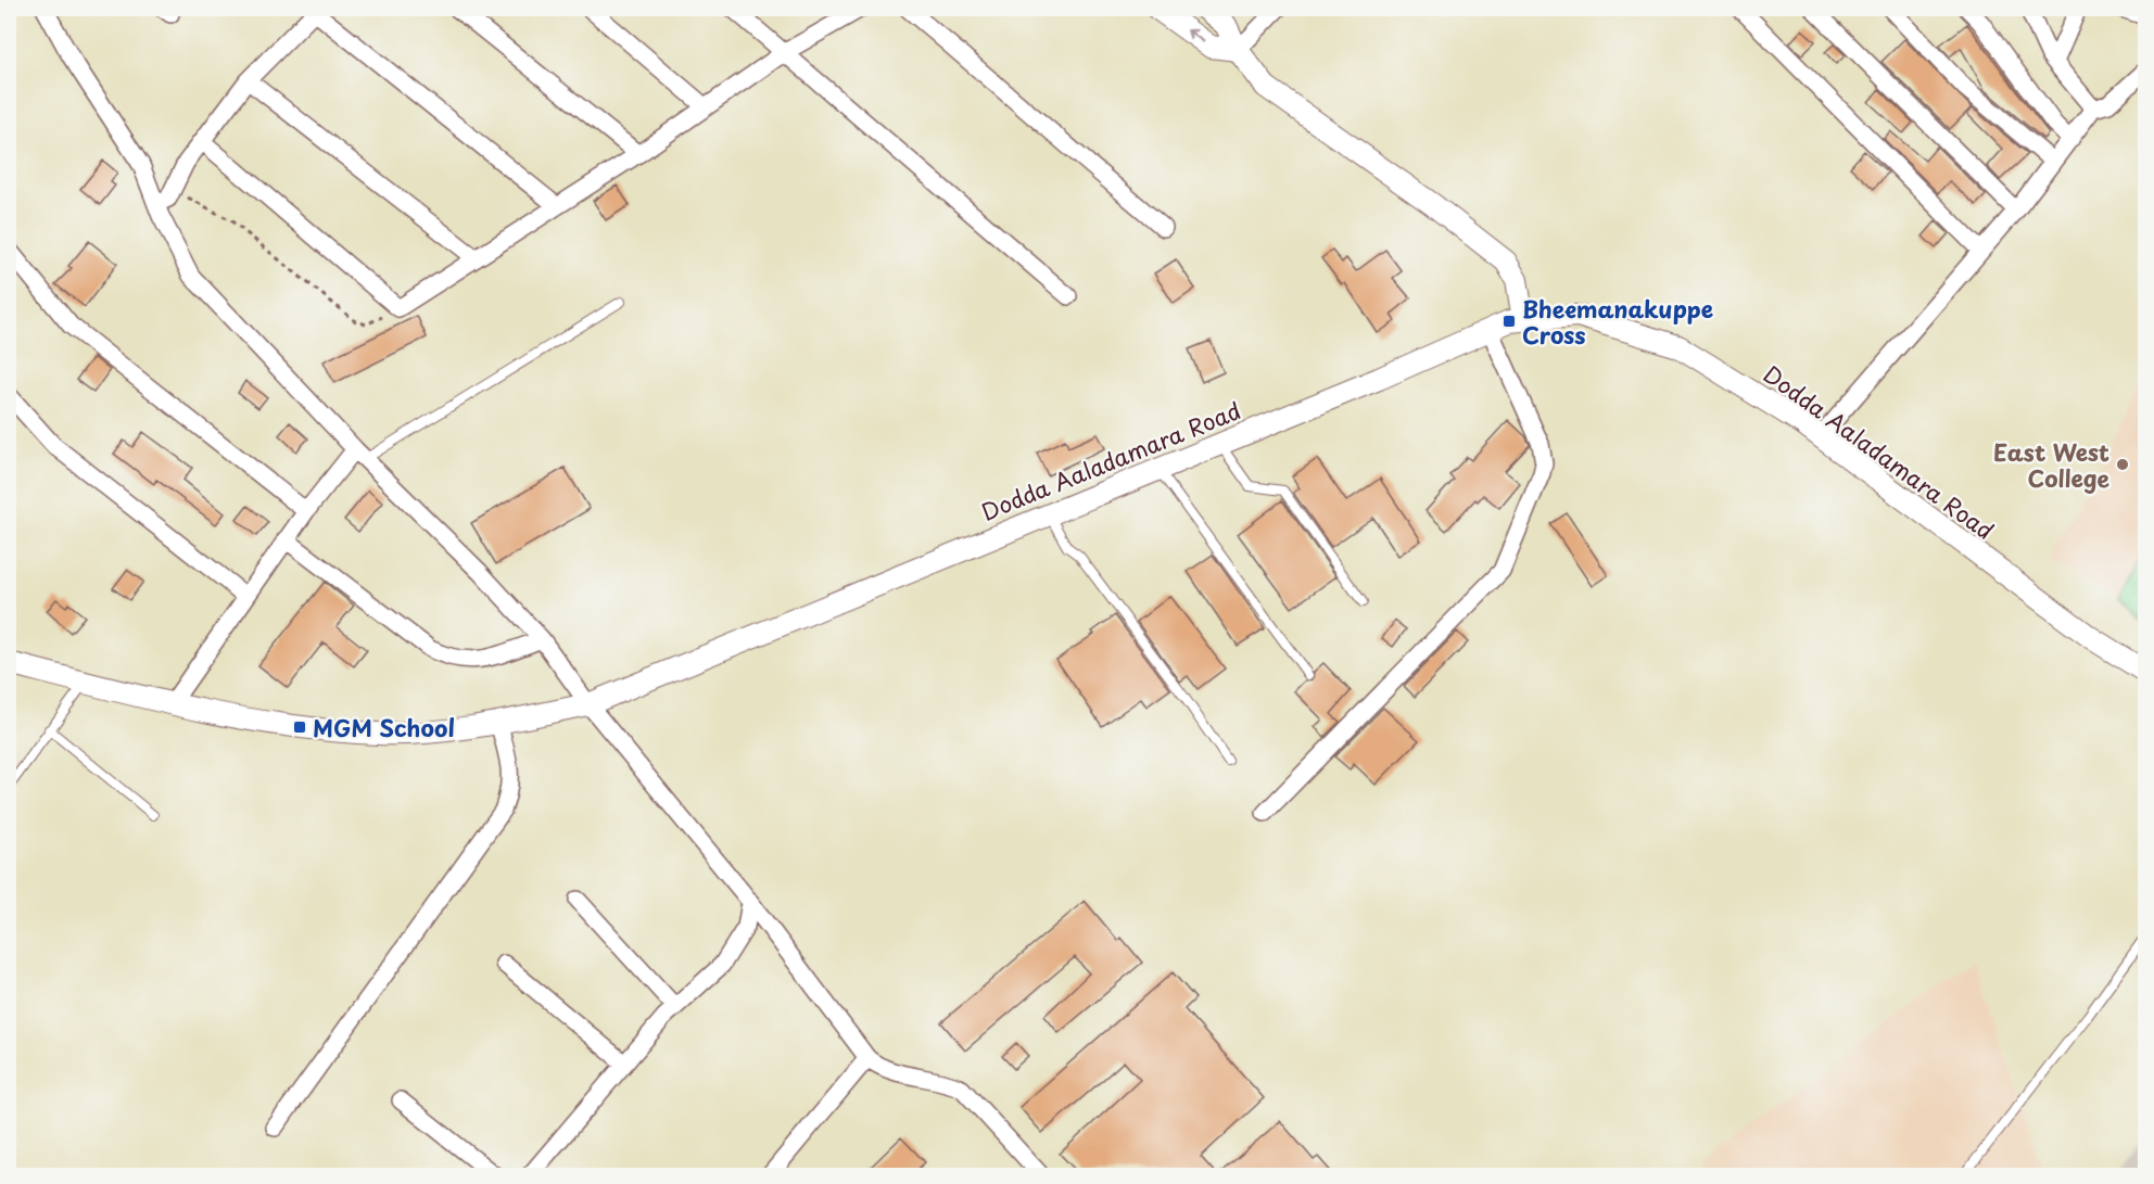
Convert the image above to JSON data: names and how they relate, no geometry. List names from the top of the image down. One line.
{"streets":{"main road":["Dodda Aaladamara Road"]},"places":{"transit":["Bheemanakuppe Cross","MGM School"],"other":["East West College"]}}
